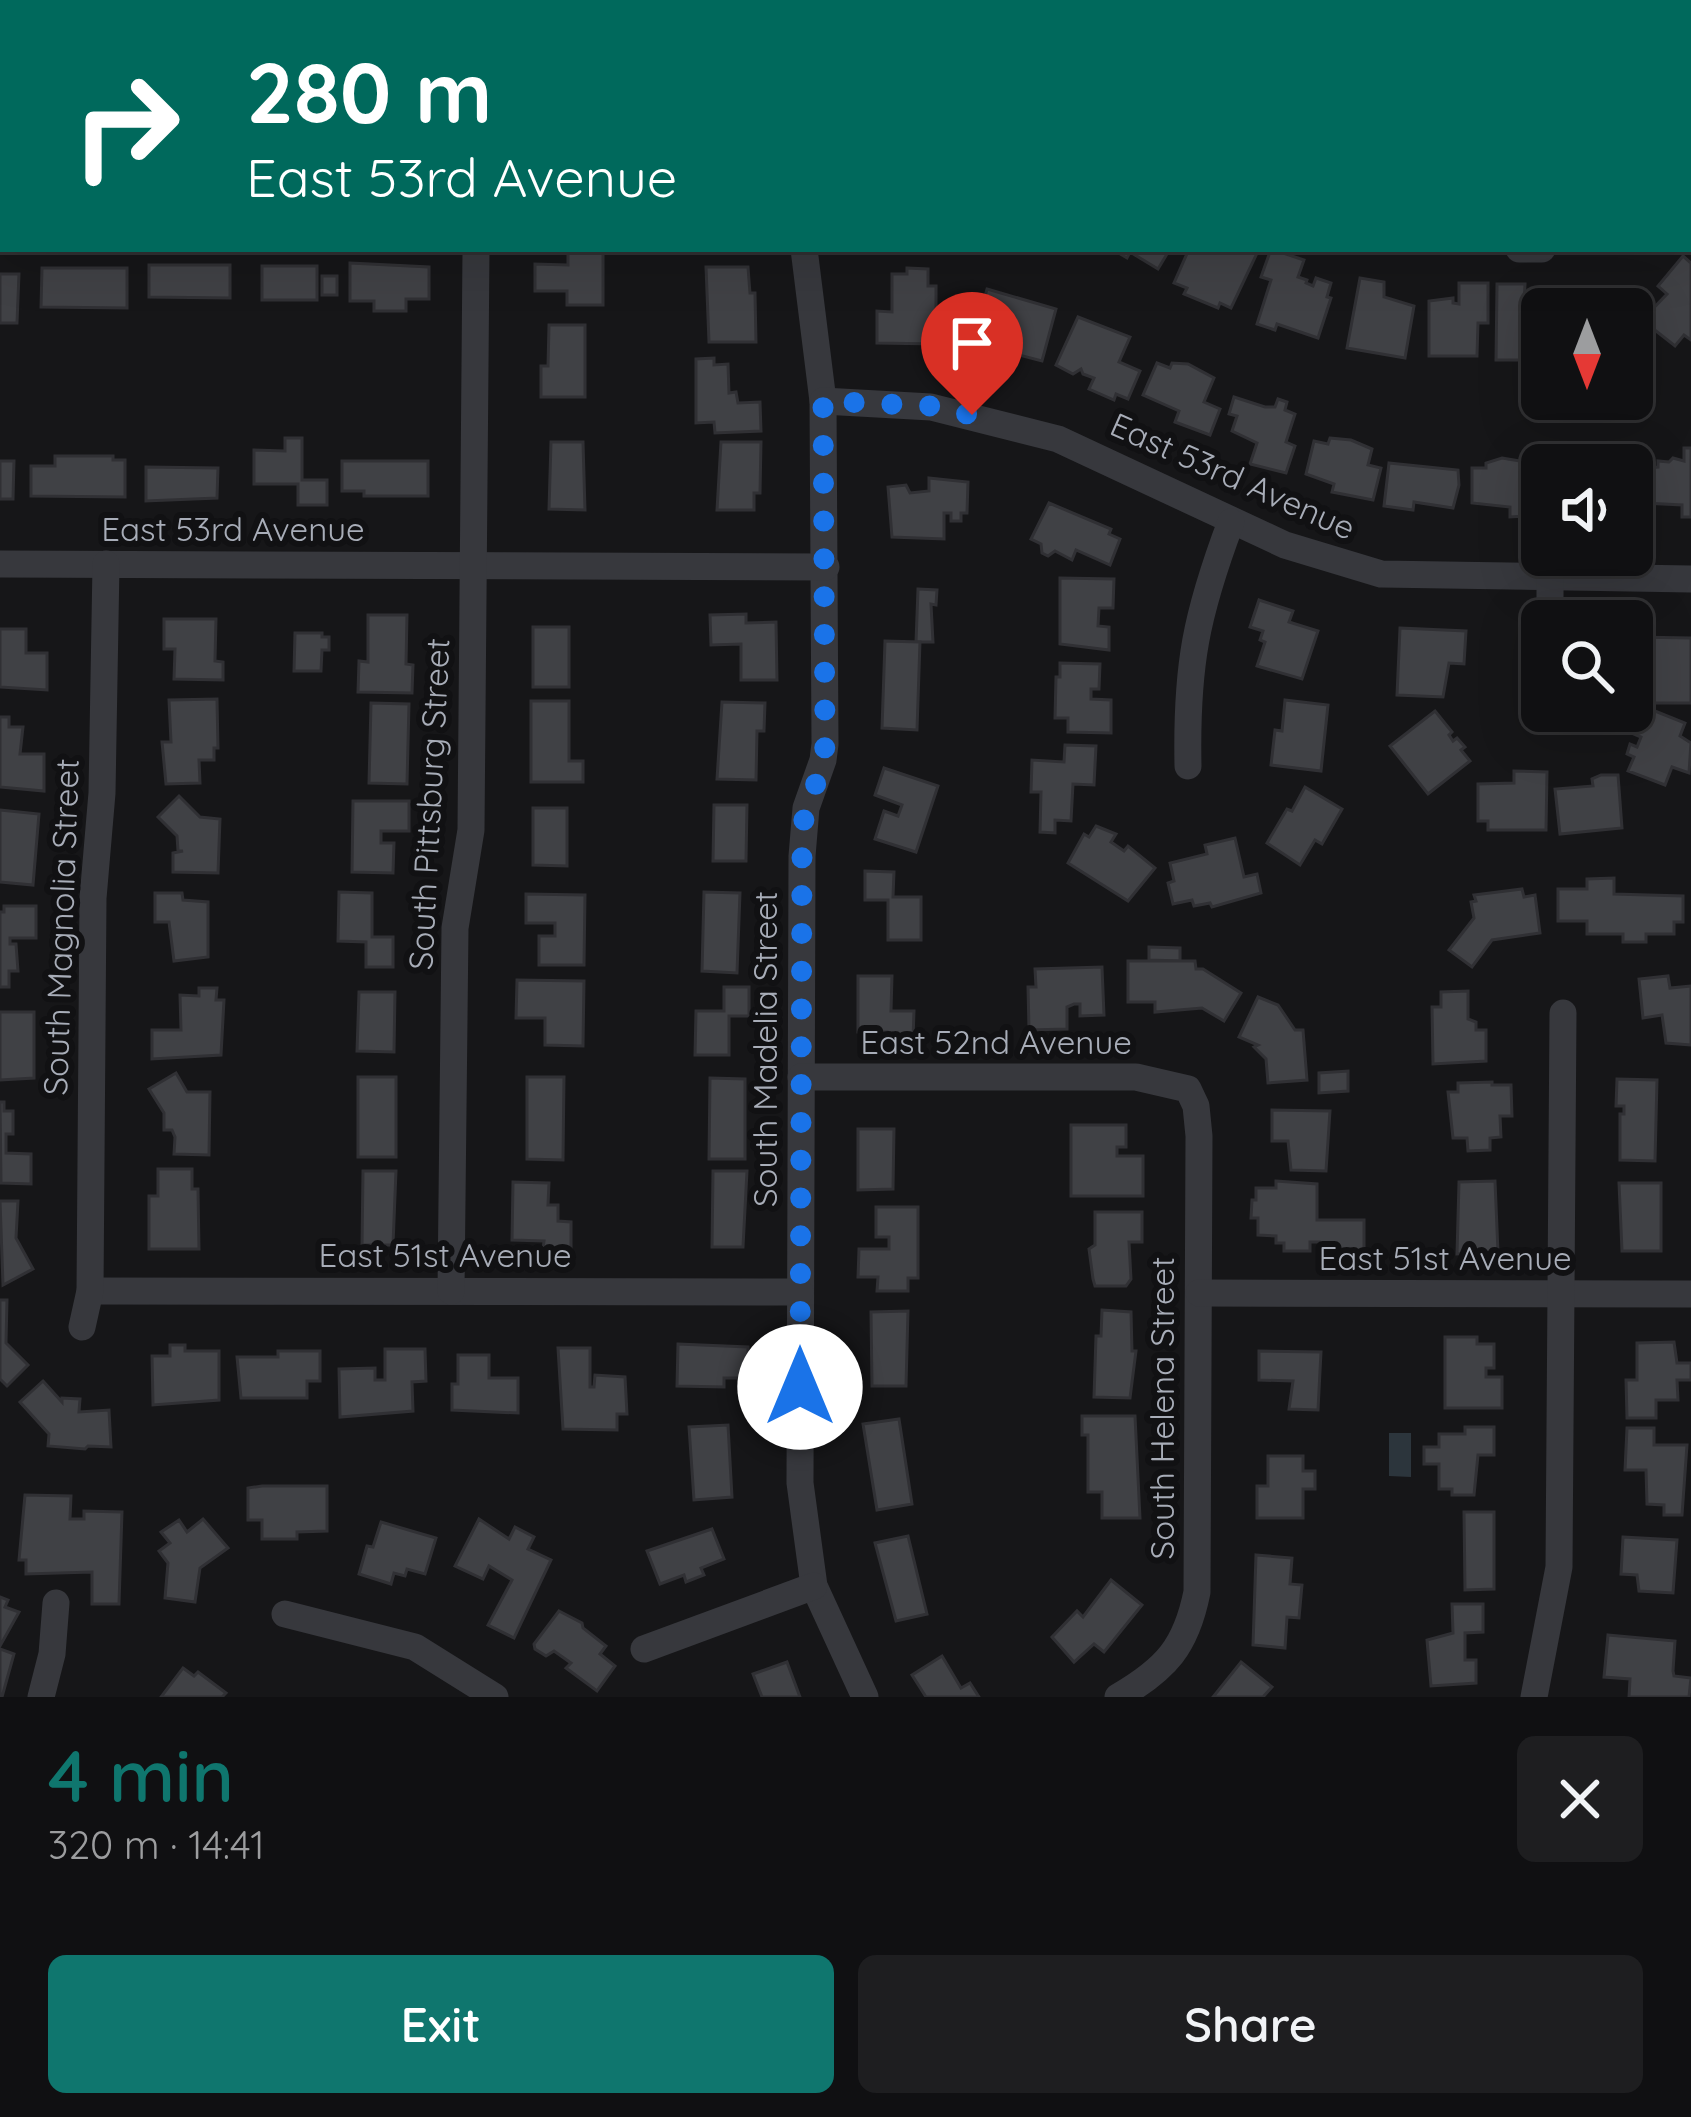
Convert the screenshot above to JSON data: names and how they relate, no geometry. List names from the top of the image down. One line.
{"streets":{"street":["East 53rd Avenue","South Pittsburg Street","South Magnolia Street","East 52nd Avenue","South Madelia Street","East 51st Avenue","South Helena Street"]},"crossings":[["East 53rd Avenue","South Pittsburg Street"],["East 53rd Avenue","South Magnolia Street"],["East 53rd Avenue","South Madelia Street"],["South Pittsburg Street","East 51st Avenue"],["South Magnolia Street","East 51st Avenue"],["East 52nd Avenue","South Madelia Street"],["East 52nd Avenue","South Helena Street"],["South Madelia Street","East 51st Avenue"],["East 51st Avenue","South Helena Street"]],"north":"bottom","page":{"turn":["280 m","East 53rd Avenue"],"heading":["4 min","320 m · 14:41"],"buttons":["Exit","Share"]}}
